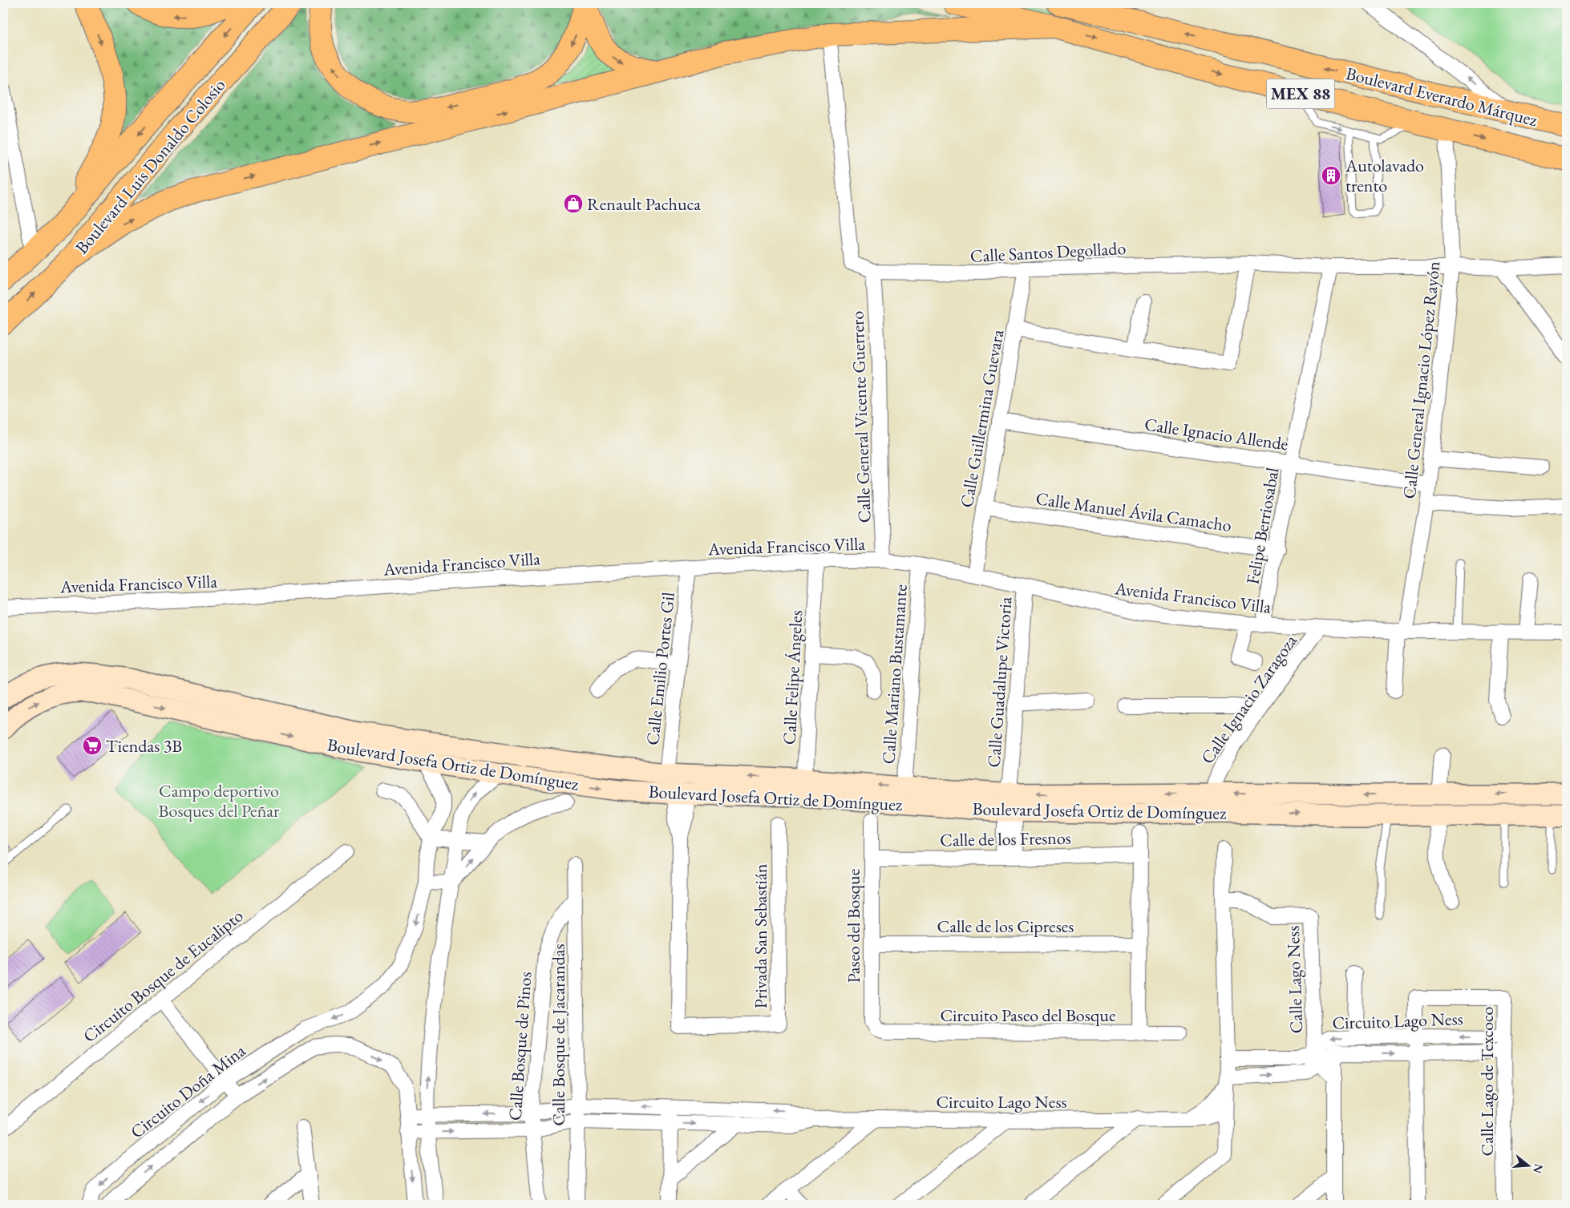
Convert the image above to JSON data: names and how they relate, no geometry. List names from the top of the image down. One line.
{"streets":{"main road":["MEX 88","Boulevard Everardo Márquez","Boulevard Luis Donaldo Colosio"],"street":["Calle Santos Degollado","Calle General Ignacio López Rayón","Calle General Vicente Guerrero","Calle Guillermina Guevara","Calle Ignacio Allende","Calle Manuel Ávila Camacho","Felipe Berriosabal","Avenida Francisco Villa","Calle Emilio Portes Gil","Calle Mariano Bustamante","Calle Felipe Ángeles","Calle Guadalupe Victoria","Calle Ignacio Zaragoza","Boulevard Josefa Ortiz de Domínguez","Calle de los Fresnos","Paseo del Bosque","Calle de los Cipreses","Privada San Sebastián","Circuito Bosque de Eucalipto","Calle Lago Ness","Circuito Paseo del Bosque","Circuito Lago Ness","Calle Bosque de Jacarandas","Calle Bosque de Pinos","Calle Lago de Texcoco","Circuito Doña Mina"]},"crossings":[["MEX 88","Calle General Ignacio López Rayón"],["Calle Santos Degollado","Calle General Ignacio López Rayón"],["Calle Santos Degollado","Calle General Vicente Guerrero"],["Calle Santos Degollado","Calle Guillermina Guevara"],["Calle Santos Degollado","Felipe Berriosabal"],["Calle General Ignacio López Rayón","Calle Ignacio Allende"],["Calle General Ignacio López Rayón","Avenida Francisco Villa"],["Calle General Vicente Guerrero","Avenida Francisco Villa"],["Calle Guillermina Guevara","Calle Ignacio Allende"],["Calle Guillermina Guevara","Calle Manuel Ávila Camacho"],["Calle Guillermina Guevara","Avenida Francisco Villa"],["Calle Ignacio Allende","Felipe Berriosabal"],["Calle Manuel Ávila Camacho","Felipe Berriosabal"],["Felipe Berriosabal","Avenida Francisco Villa"],["Avenida Francisco Villa","Calle Emilio Portes Gil"],["Avenida Francisco Villa","Calle Mariano Bustamante"],["Avenida Francisco Villa","Calle Felipe Ángeles"],["Avenida Francisco Villa","Calle Guadalupe Victoria"],["Avenida Francisco Villa","Calle Ignacio Zaragoza"],["Calle Emilio Portes Gil","Boulevard Josefa Ortiz de Domínguez"],["Calle Mariano Bustamante","Boulevard Josefa Ortiz de Domínguez"],["Calle Felipe Ángeles","Boulevard Josefa Ortiz de Domínguez"],["Calle Guadalupe Victoria","Boulevard Josefa Ortiz de Domínguez"],["Calle Guadalupe Victoria","Calle de los Fresnos"],["Calle Ignacio Zaragoza","Boulevard Josefa Ortiz de Domínguez"],["Boulevard Josefa Ortiz de Domínguez","Privada San Sebastián"],["Boulevard Josefa Ortiz de Domínguez","Circuito Doña Mina"],["Calle de los Fresnos","Paseo del Bosque"],["Paseo del Bosque","Calle de los Cipreses"],["Paseo del Bosque","Circuito Paseo del Bosque"],["Calle Lago Ness","Circuito Lago Ness"],["Circuito Lago Ness","Calle Bosque de Jacarandas"],["Circuito Lago Ness","Calle Bosque de Pinos"],["Circuito Lago Ness","Calle Lago de Texcoco"],["Circuito Lago Ness","Circuito Doña Mina"],["Calle Bosque de Jacarandas","Calle Bosque de Pinos"]],"parks":["Campo deportivo Bosques del Peñar"],"places":{"building":["Autolavado trento"],"shop":["Renault Pachuca"],"supermarket":["Tiendas 3B"]},"north":"right"}
